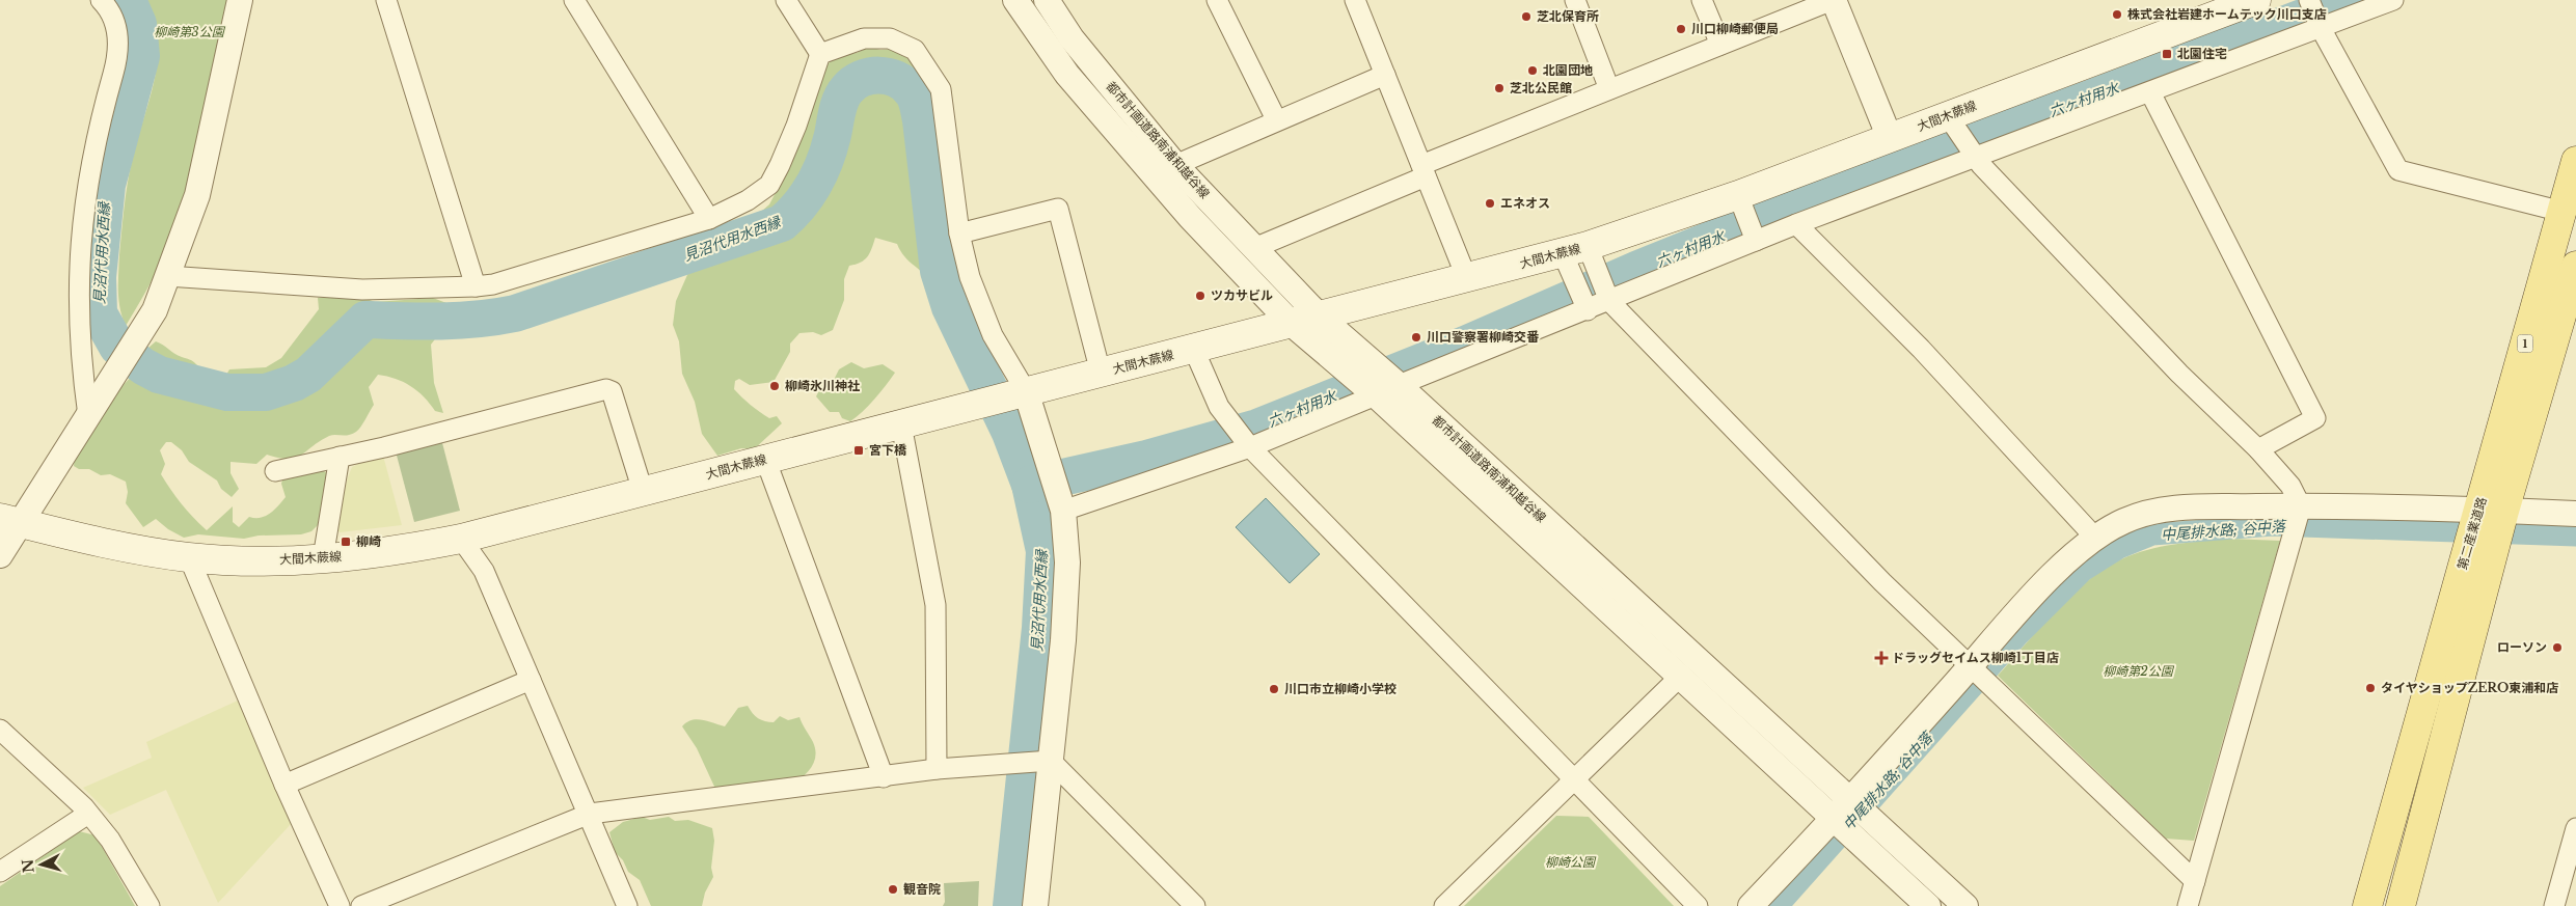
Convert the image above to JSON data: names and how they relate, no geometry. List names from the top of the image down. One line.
{"streets":{"main road":["大間木蕨線","1","第二産業道路"],"street":["都市計画道路南浦和越谷線"]},"crossings":[["大間木蕨線","都市計画道路南浦和越谷線"]],"water":["六ヶ村用水","見沼代用水西縁","中尾排水路; 谷中落"],"parks":["柳崎第3公園","柳崎第2公園","柳崎公園"],"places":{"other":["株式会社岩建ホームテック川口支店","芝北保育所","川口柳崎郵便局","北園団地","芝北公民館","エネオス","ツカサビル","川口警察署柳崎交番","柳崎氷川神社","ローソン","タイヤショップZERO東浦和店","川口市立柳崎小学校","観音院"],"transit":["北園住宅","宮下橋","柳崎"],"health":["ドラッグセイムス柳崎1丁目店"]},"north":"left"}
